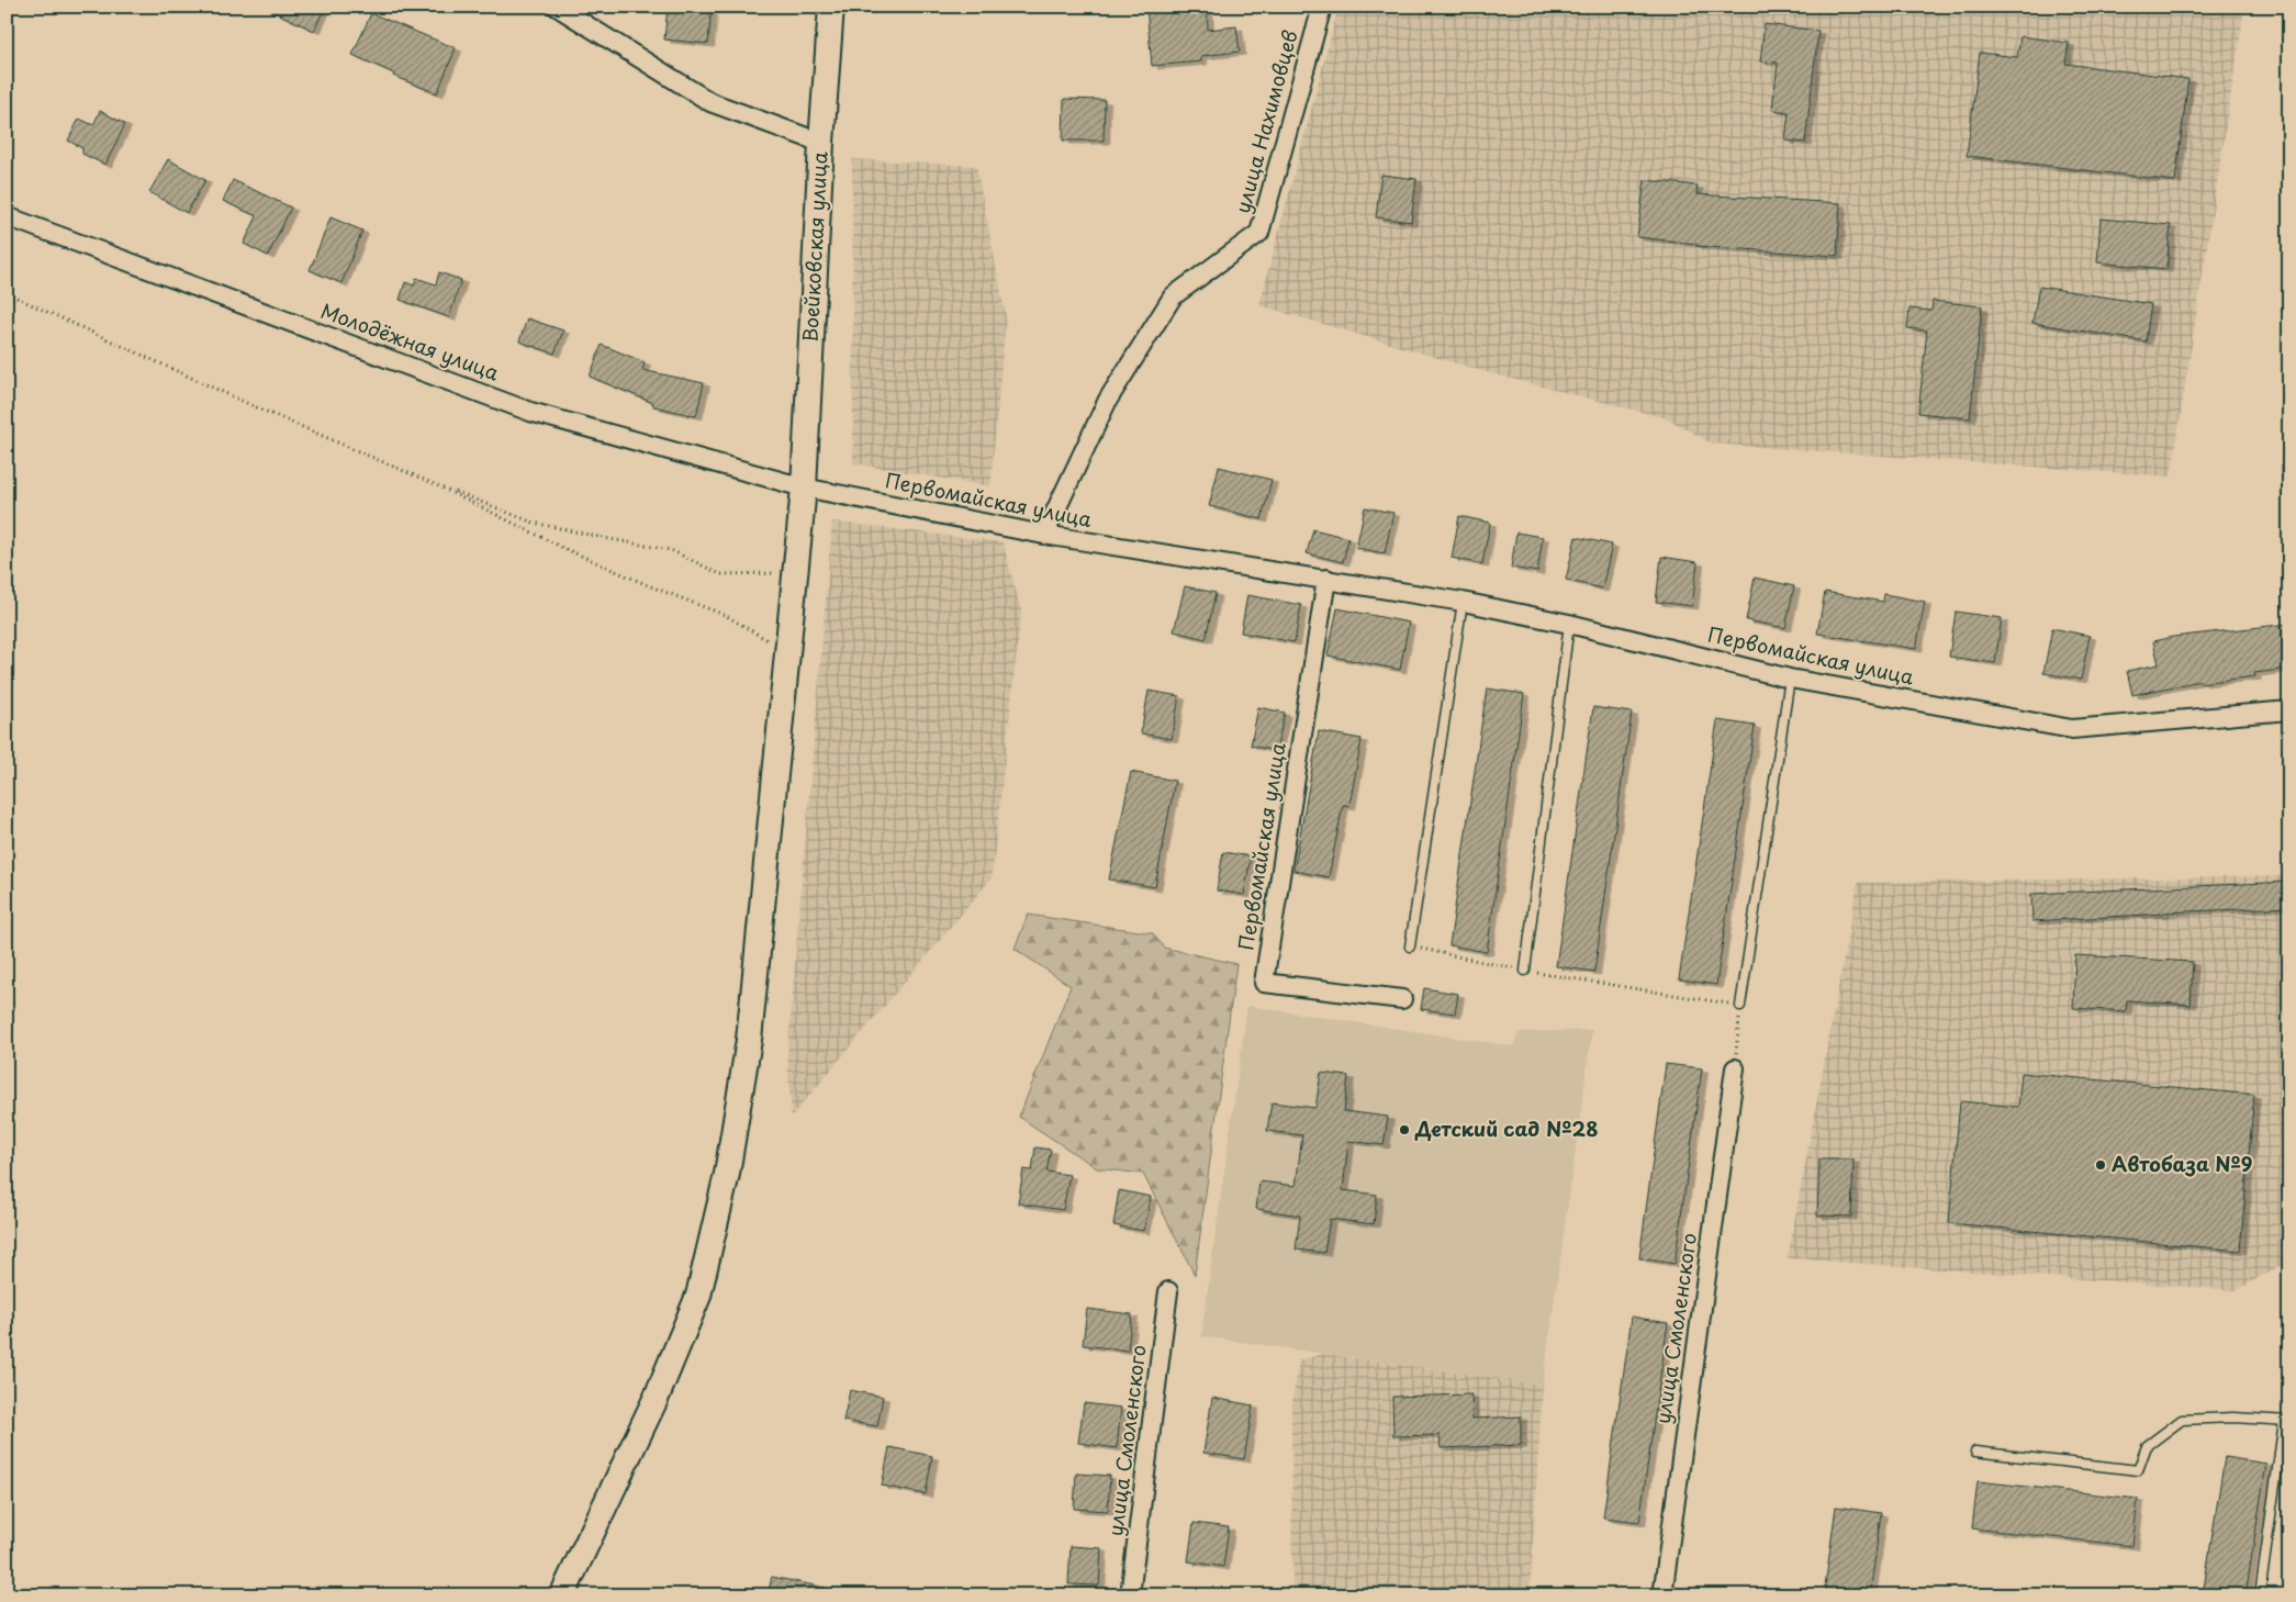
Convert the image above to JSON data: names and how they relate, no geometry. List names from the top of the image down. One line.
{"streets":{"main road":["Воейковская улица"],"street":["улица Нахимовцев","Молодёжная улица","Первомайская улица","улица Смоленского"]},"crossings":[["улица Нахимовцев","Первомайская улица"],["Воейковская улица","Молодёжная улица"],["Воейковская улица","Первомайская улица"],["Молодёжная улица","Первомайская улица"]],"places":["Детский сад №28","Автобаза №9"]}
